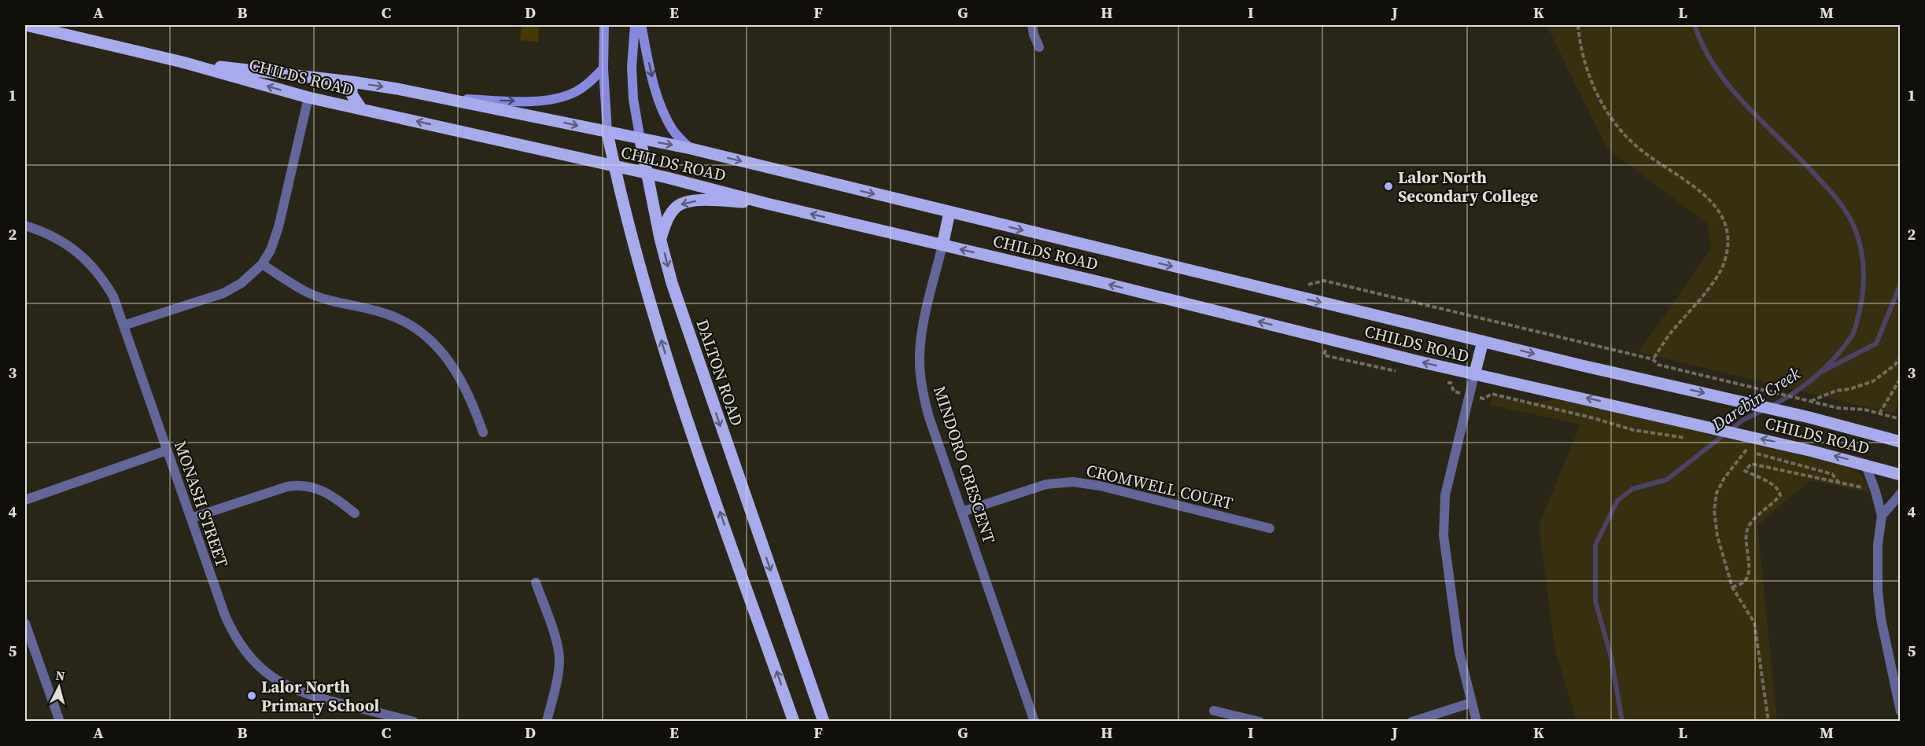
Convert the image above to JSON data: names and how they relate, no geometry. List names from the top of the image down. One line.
{"streets":{"main road":["CHILDS ROAD","DALTON ROAD","MINDORO CRESCENT"],"street":["CROMWELL COURT","MONASH STREET"]},"crossings":[["CHILDS ROAD","DALTON ROAD"],["CHILDS ROAD","MINDORO CRESCENT"],["MINDORO CRESCENT","CROMWELL COURT"]],"water":["Darebin Creek"],"places":["Lalor North Secondary College","Lalor North Primary School"],"north":"top","grid":{"columns":["A","B","C","D","E","F","G","H","I","J","K","L","M"],"rows":["1","2","3","4","5"]}}
